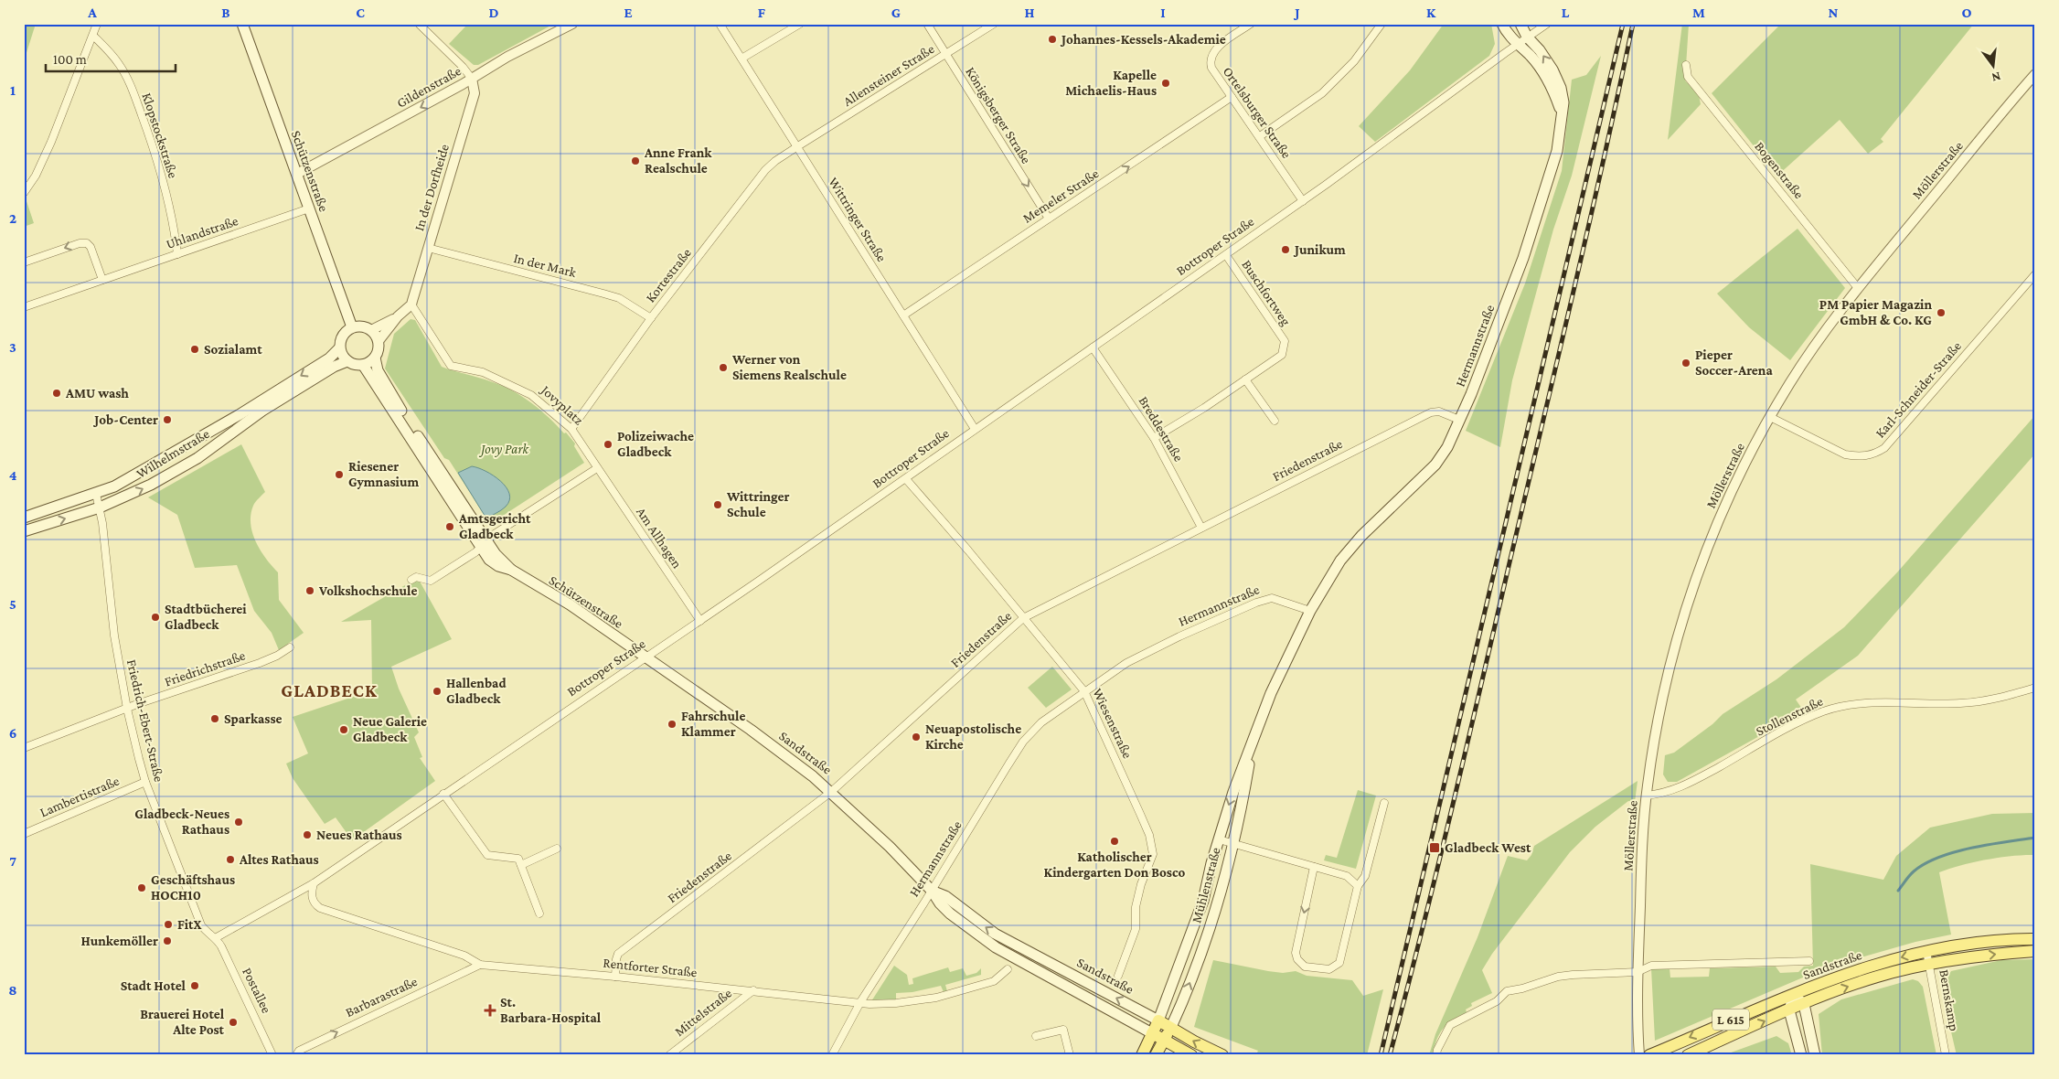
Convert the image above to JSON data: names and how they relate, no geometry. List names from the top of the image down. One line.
{"streets":{"main road":["Schützenstraße","Hermannstraße","Wilhelmstraße","Sandstraße","Mühlenstraße","L 615"],"street":["Allensteiner Straße","Gildenstraße","Ortelsburger Straße","Königsberger Straße","Klopstockstraße","Bogenstraße","Möllerstraße","In der Dorfheide","Memeler Straße","Wittringer Straße","Uhlandstraße","Bottroper Straße","In der Mark","Kortestraße","Buschfortweg","Karl-Schneider-Straße","Jovyplatz","Breddestraße","Friedenstraße","Am Allhagen","Friedrichstraße","Stollenstraße","Friedrich-Ebert-Straße","Wiesenstraße","Lambertistraße","Rentforter Straße","Postallee","Barbarastraße","Bernskamp","Mittelstraße"]},"crossings":[["Allensteiner Straße","Königsberger Straße"],["Allensteiner Straße","Wittringer Straße"],["Allensteiner Straße","Kortestraße"],["Gildenstraße","Schützenstraße"],["Gildenstraße","In der Dorfheide"],["Ortelsburger Straße","Memeler Straße"],["Ortelsburger Straße","Bottroper Straße"],["Königsberger Straße","Memeler Straße"],["Klopstockstraße","Uhlandstraße"],["Bogenstraße","Möllerstraße"],["Möllerstraße","Karl-Schneider-Straße"],["Möllerstraße","Stollenstraße"],["Schützenstraße","Uhlandstraße"],["Schützenstraße","Bottroper Straße"],["Schützenstraße","Wilhelmstraße"],["Schützenstraße","Sandstraße"],["In der Dorfheide","In der Mark"],["In der Dorfheide","Jovyplatz"],["Memeler Straße","Wittringer Straße"],["Wittringer Straße","Bottroper Straße"],["Wittringer Straße","Kortestraße"],["Bottroper Straße","Buschfortweg"],["Bottroper Straße","Hermannstraße"],["Bottroper Straße","Breddestraße"],["Bottroper Straße","Am Allhagen"],["Bottroper Straße","Friedrich-Ebert-Straße"],["Bottroper Straße","Wiesenstraße"],["Bottroper Straße","Sandstraße"],["Bottroper Straße","Rentforter Straße"],["Bottroper Straße","Postallee"],["In der Mark","Kortestraße"],["Kortestraße","Jovyplatz"],["Buschfortweg","Breddestraße"],["Hermannstraße","Friedenstraße"],["Hermannstraße","Wiesenstraße"],["Hermannstraße","Sandstraße"],["Hermannstraße","Mühlenstraße"],["Hermannstraße","Rentforter Straße"],["Jovyplatz","Am Allhagen"],["Breddestraße","Friedenstraße"],["Wilhelmstraße","Friedrich-Ebert-Straße"],["Friedenstraße","Wiesenstraße"],["Friedenstraße","Sandstraße"],["Friedenstraße","Rentforter Straße"],["Friedrichstraße","Friedrich-Ebert-Straße"],["Friedrich-Ebert-Straße","Lambertistraße"],["Friedrich-Ebert-Straße","Postallee"],["Sandstraße","Mühlenstraße"],["Sandstraße","Bernskamp"],["Rentforter Straße","Barbarastraße"],["Rentforter Straße","Mittelstraße"]],"one_way":["Gildenstraße","Königsberger Straße","Memeler Straße","Barbarastraße"],"districts":["GLADBECK"],"parks":["Jovy Park"],"places":{"other":["Johannes-Kessels-Akademie","Kapelle Michaelis-Haus","Anne Frank Realschule","Junikum","PM Papier Magazin GmbH & Co. KG","Sozialamt","Pieper Soccer-Arena","Werner von Siemens Realschule","AMU wash","Job-Center","Polizeiwache Gladbeck","Riesener Gymnasium","Wittringer Schule","Amtsgericht Gladbeck","Volkshochschule","Stadtbücherei Gladbeck","Hallenbad Gladbeck","Sparkasse","Fahrschule Klammer","Neue Galerie Gladbeck","Neuapostolische Kirche","Gladbeck-Neues Rathaus","Neues Rathaus","Katholischer Kindergarten Don Bosco","Altes Rathaus","Geschäftshaus HOCH10","FitX","Hunkemöller","Stadt Hotel","Brauerei Hotel Alte Post"],"transit":["Gladbeck West"],"health":["St. Barbara-Hospital"]},"scale_bar":"100 m","north":"bottom","grid":{"columns":["A","B","C","D","E","F","G","H","I","J","K","L","M","N","O"],"rows":["1","2","3","4","5","6","7","8"]}}
